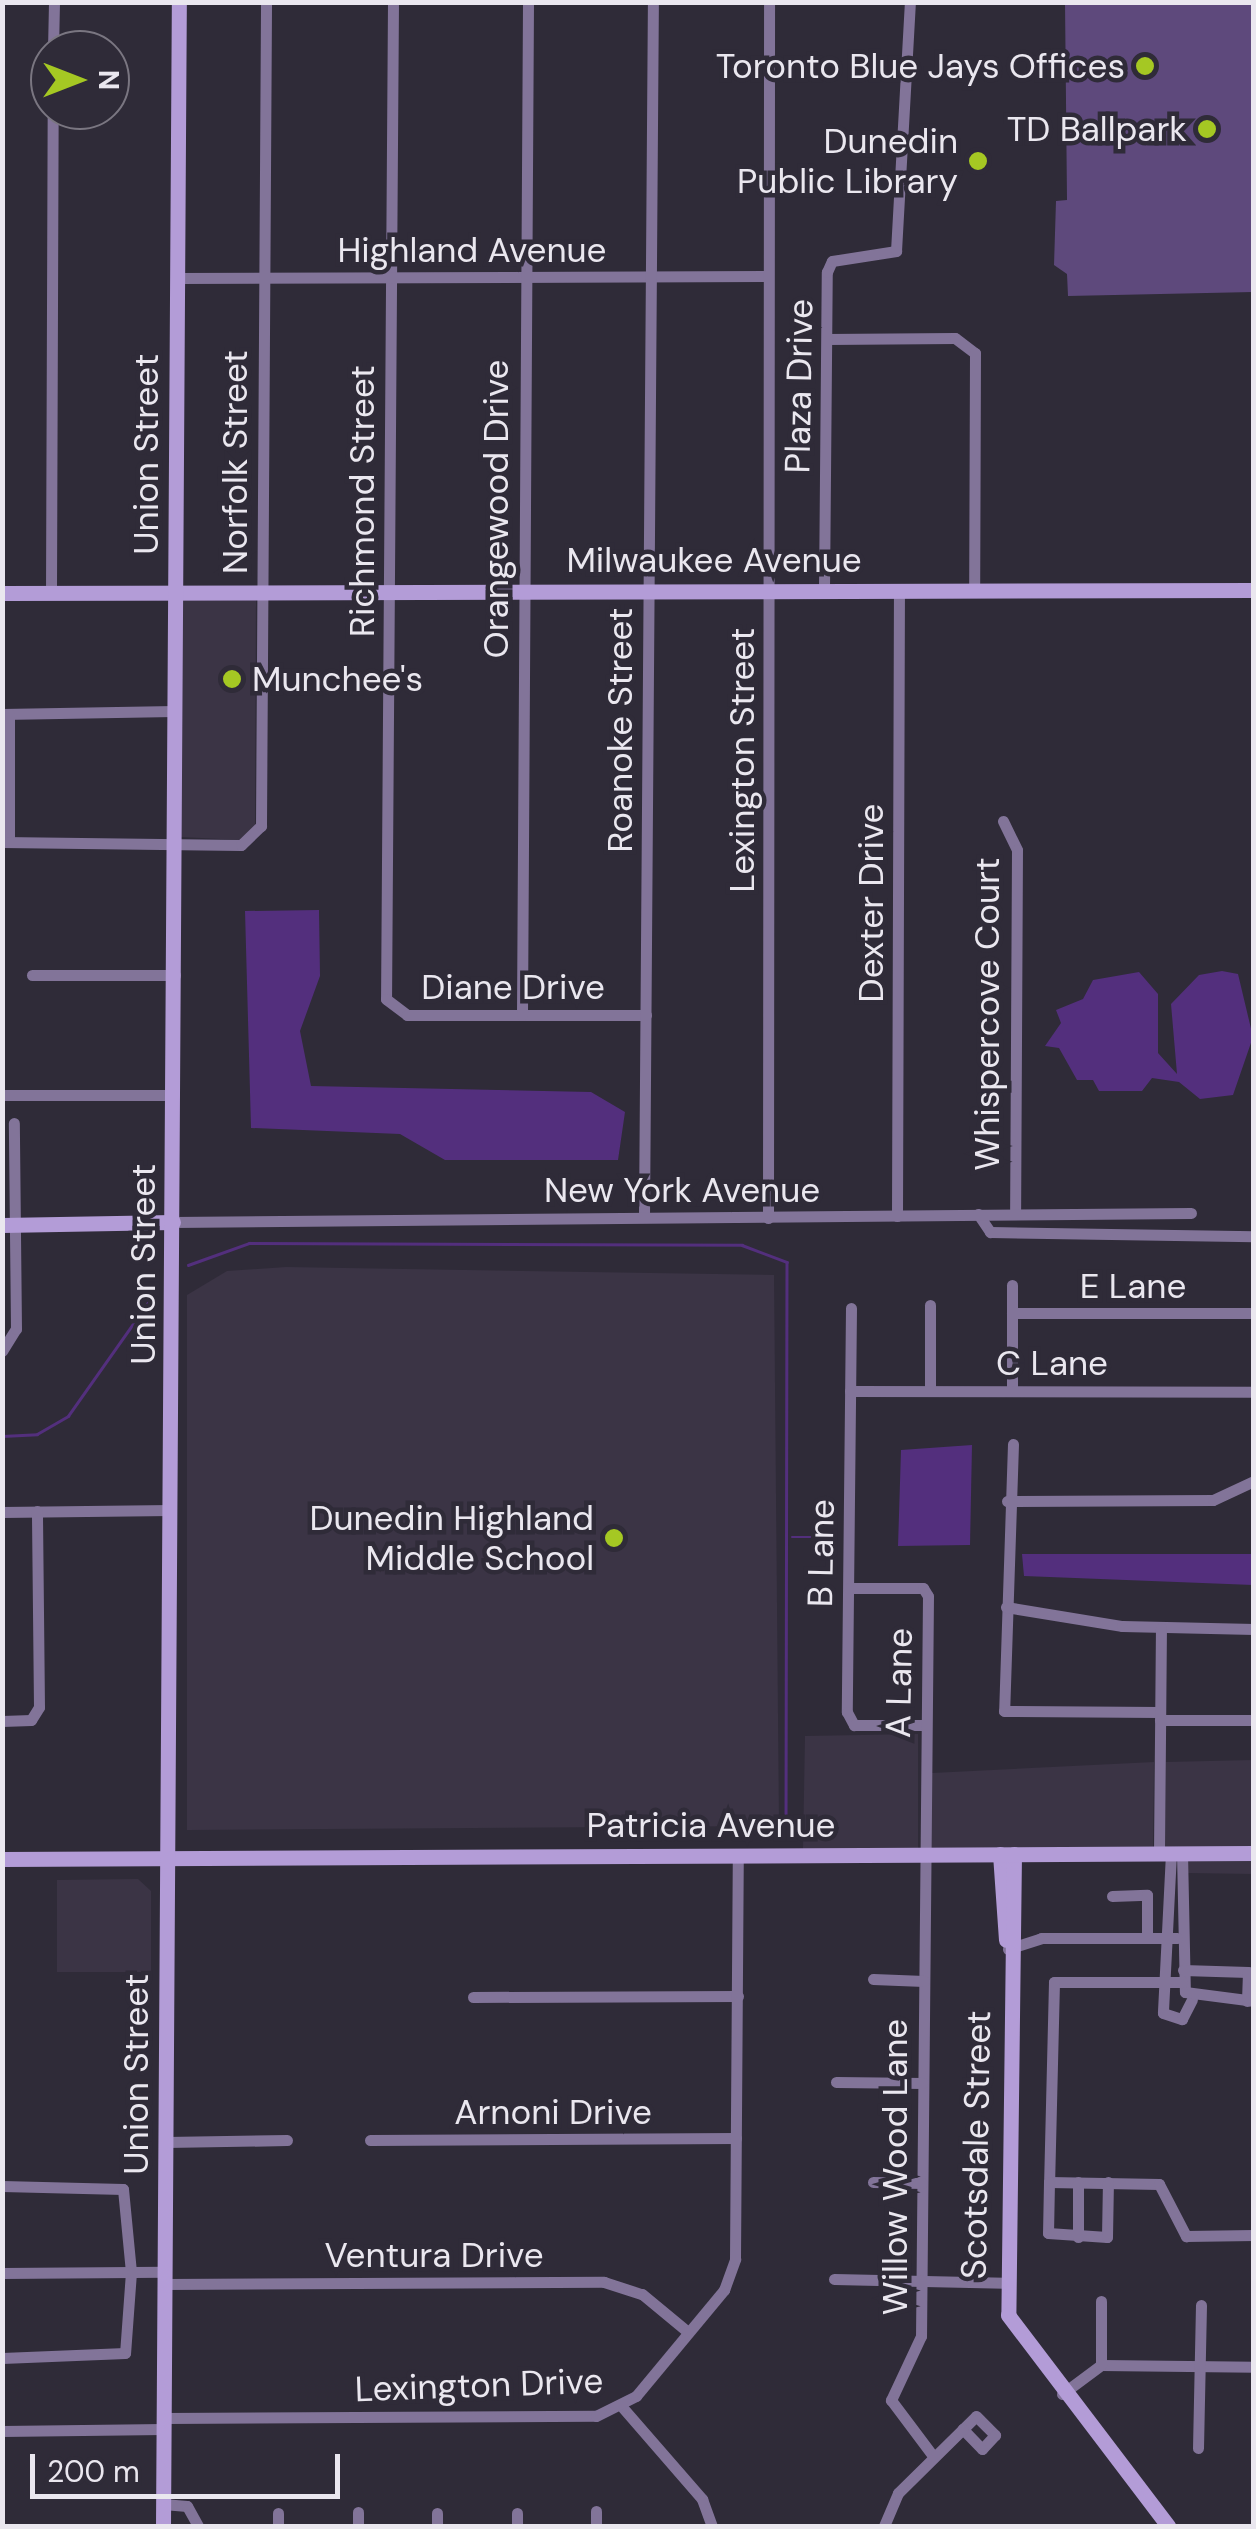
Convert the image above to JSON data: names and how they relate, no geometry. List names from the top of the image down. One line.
{"streets":{"street":["Highland Avenue","Plaza Drive","Union Street","Norfolk Street","Richmond Street","Orangewood Drive","Milwaukee Avenue","Roanoke Street","Lexington Street","Dexter Drive","Diane Drive","Whispercove Court","New York Avenue","E Lane","C Lane","B Lane","A Lane","Patricia Avenue","Arnoni Drive","Scotsdale Street","Willow Wood Lane","Ventura Drive","Lexington Drive"]},"crossings":[["Highland Avenue","Union Street"],["Highland Avenue","Norfolk Street"],["Highland Avenue","Richmond Street"],["Highland Avenue","Orangewood Drive"],["Highland Avenue","Roanoke Street"],["Highland Avenue","Lexington Street"],["Plaza Drive","Milwaukee Avenue"],["Union Street","Norfolk Street"],["Union Street","Milwaukee Avenue"],["Union Street","New York Avenue"],["Union Street","Patricia Avenue"],["Union Street","Ventura Drive"],["Union Street","Lexington Drive"],["Norfolk Street","Milwaukee Avenue"],["Richmond Street","Milwaukee Avenue"],["Richmond Street","Diane Drive"],["Orangewood Drive","Milwaukee Avenue"],["Orangewood Drive","Diane Drive"],["Milwaukee Avenue","Roanoke Street"],["Milwaukee Avenue","Lexington Street"],["Milwaukee Avenue","Dexter Drive"],["Roanoke Street","Diane Drive"],["Roanoke Street","New York Avenue"],["Lexington Street","New York Avenue"],["Dexter Drive","New York Avenue"],["Whispercove Court","New York Avenue"],["C Lane","B Lane"],["B Lane","A Lane"],["A Lane","Patricia Avenue"],["A Lane","Willow Wood Lane"],["Patricia Avenue","Scotsdale Street"],["Patricia Avenue","Willow Wood Lane"],["Patricia Avenue","Lexington Drive"],["Arnoni Drive","Lexington Drive"],["Ventura Drive","Lexington Drive"]],"places":["Toronto Blue Jays Offices","TD Ballpark","Dunedin Public Library","Munchee's","Dunedin Highland Middle School"],"scale_bar":"200 m","north":"right"}
